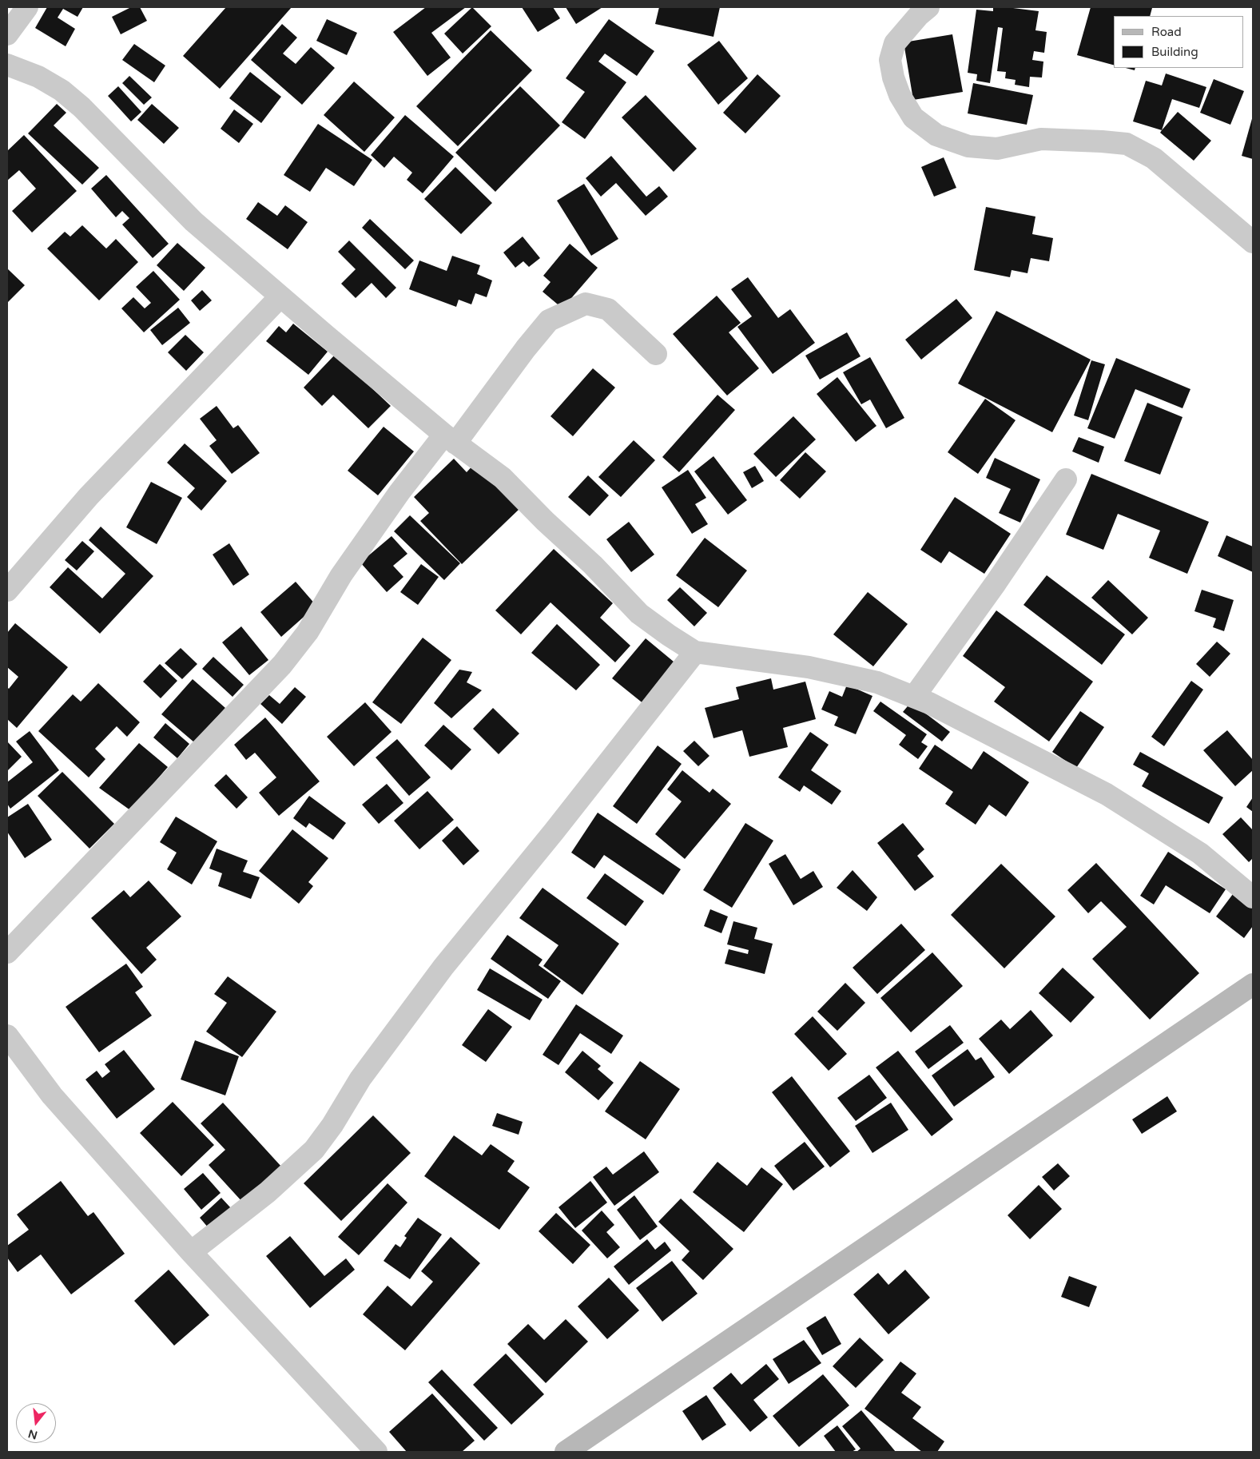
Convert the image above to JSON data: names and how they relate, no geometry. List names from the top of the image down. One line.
{"legend":["Road","Building"],"north":"bottom"}
